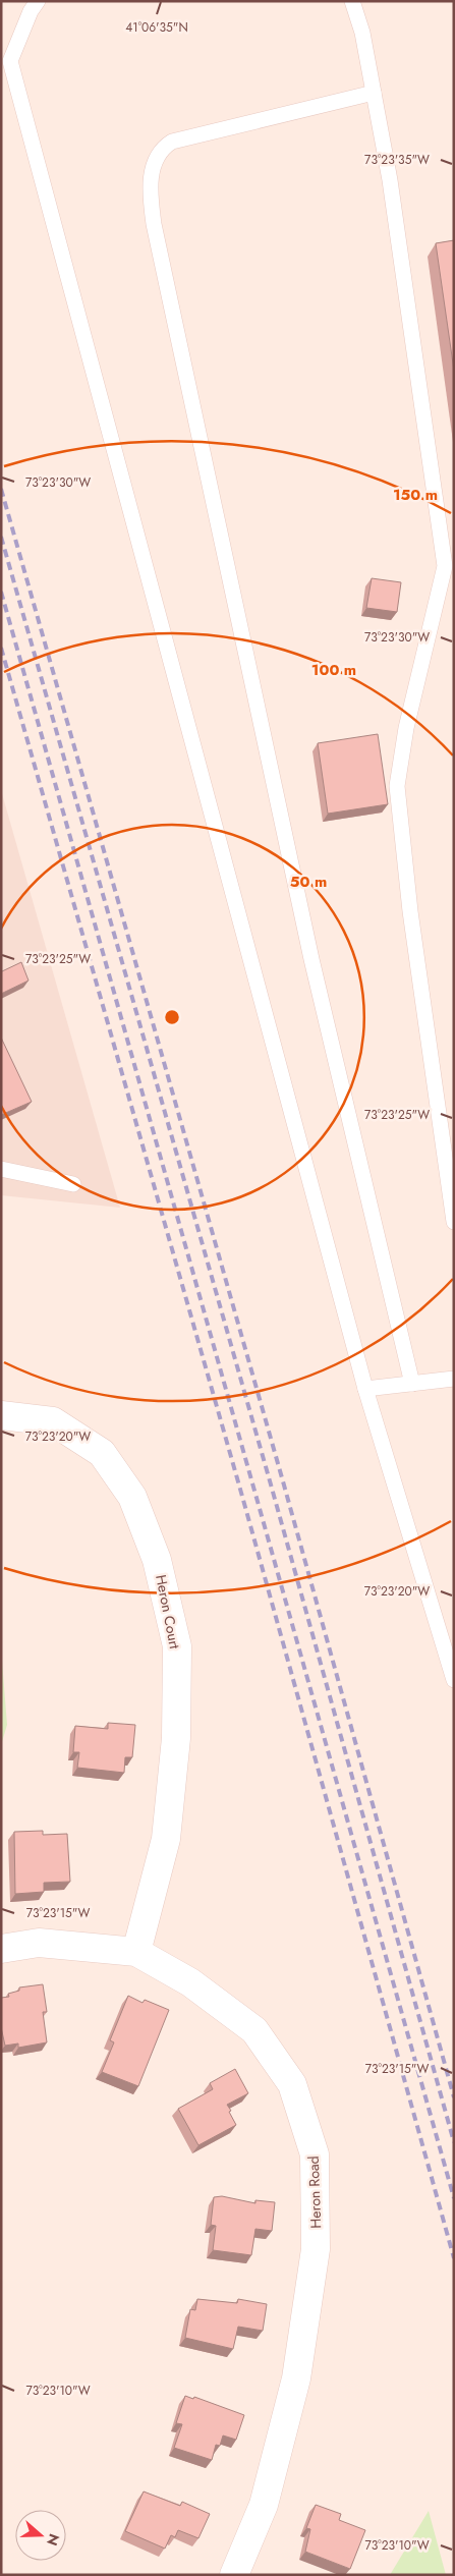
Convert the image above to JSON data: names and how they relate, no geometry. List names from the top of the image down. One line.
{"streets":{"street":["Heron Court","Heron Road"]},"crossings":[["Heron Court","Heron Road"]],"north":"right","coordinates":["41°06'35\"N","73°23'35\"W","73°23'30\"W","73°23'25\"W","73°23'20\"W","73°23'15\"W","73°23'10\"W"],"rings":["150 m","100 m","50 m"]}
